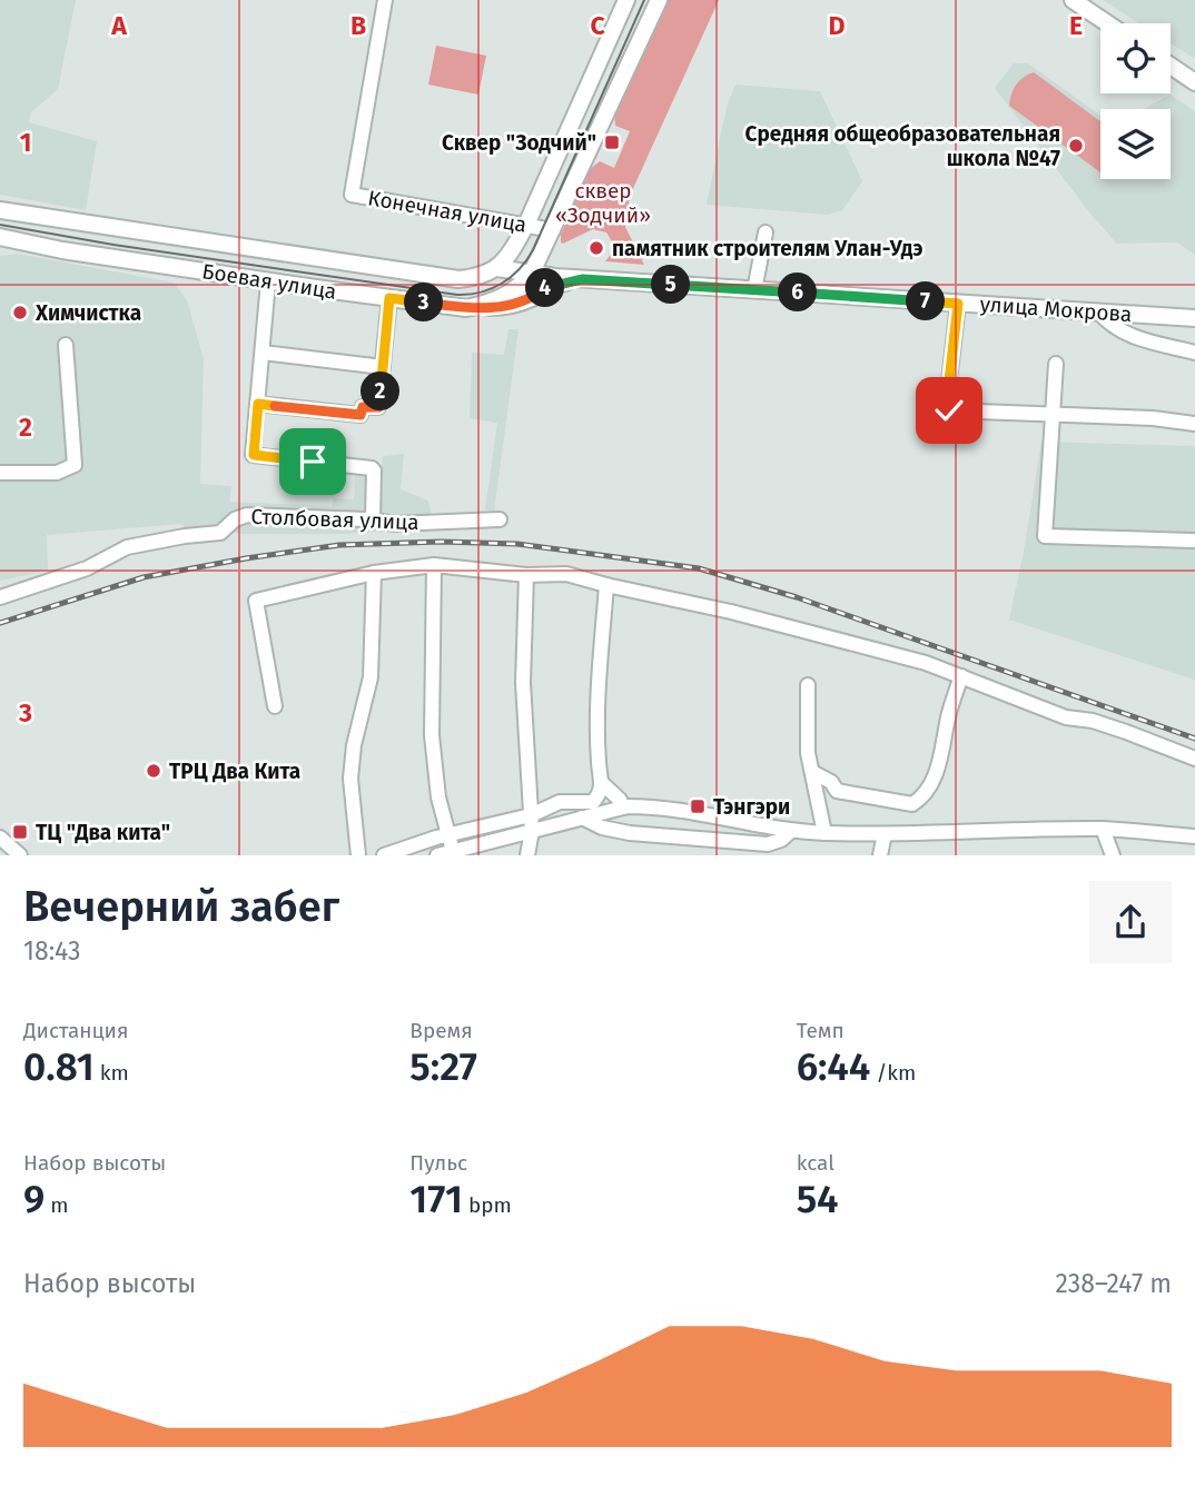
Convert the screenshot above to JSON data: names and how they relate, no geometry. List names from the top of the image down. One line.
{"streets":{"main road":["Боевая улица","улица Мокрова"],"street":["Конечная улица","Столбовая улица"]},"crossings":[["Боевая улица","улица Мокрова"]],"parks":["сквер «Зодчий»"],"places":{"transit":["Сквер \"Зодчий\"","Тэнгэри","ТЦ \"Два кита\""],"other":["Средняя общеобразовательная школа №47","памятник строителям Улан-Удэ","Химчистка","ТРЦ Два Кита"]},"page":{"pins":["5","4","6","7","3","2"],"heading":["Вечерний забег","18:43"],"stats":[["Дистанция","0.81 km"],["Время","5:27"],["Темп","6:44 /km"],["Набор высоты","9 m"],["Пульс","171 bpm"],["kcal","54"]],"chart":["Набор высоты","238–247 m"]},"grid":{"columns":["A","B","C","D","E"],"rows":["1","2","3"]}}
